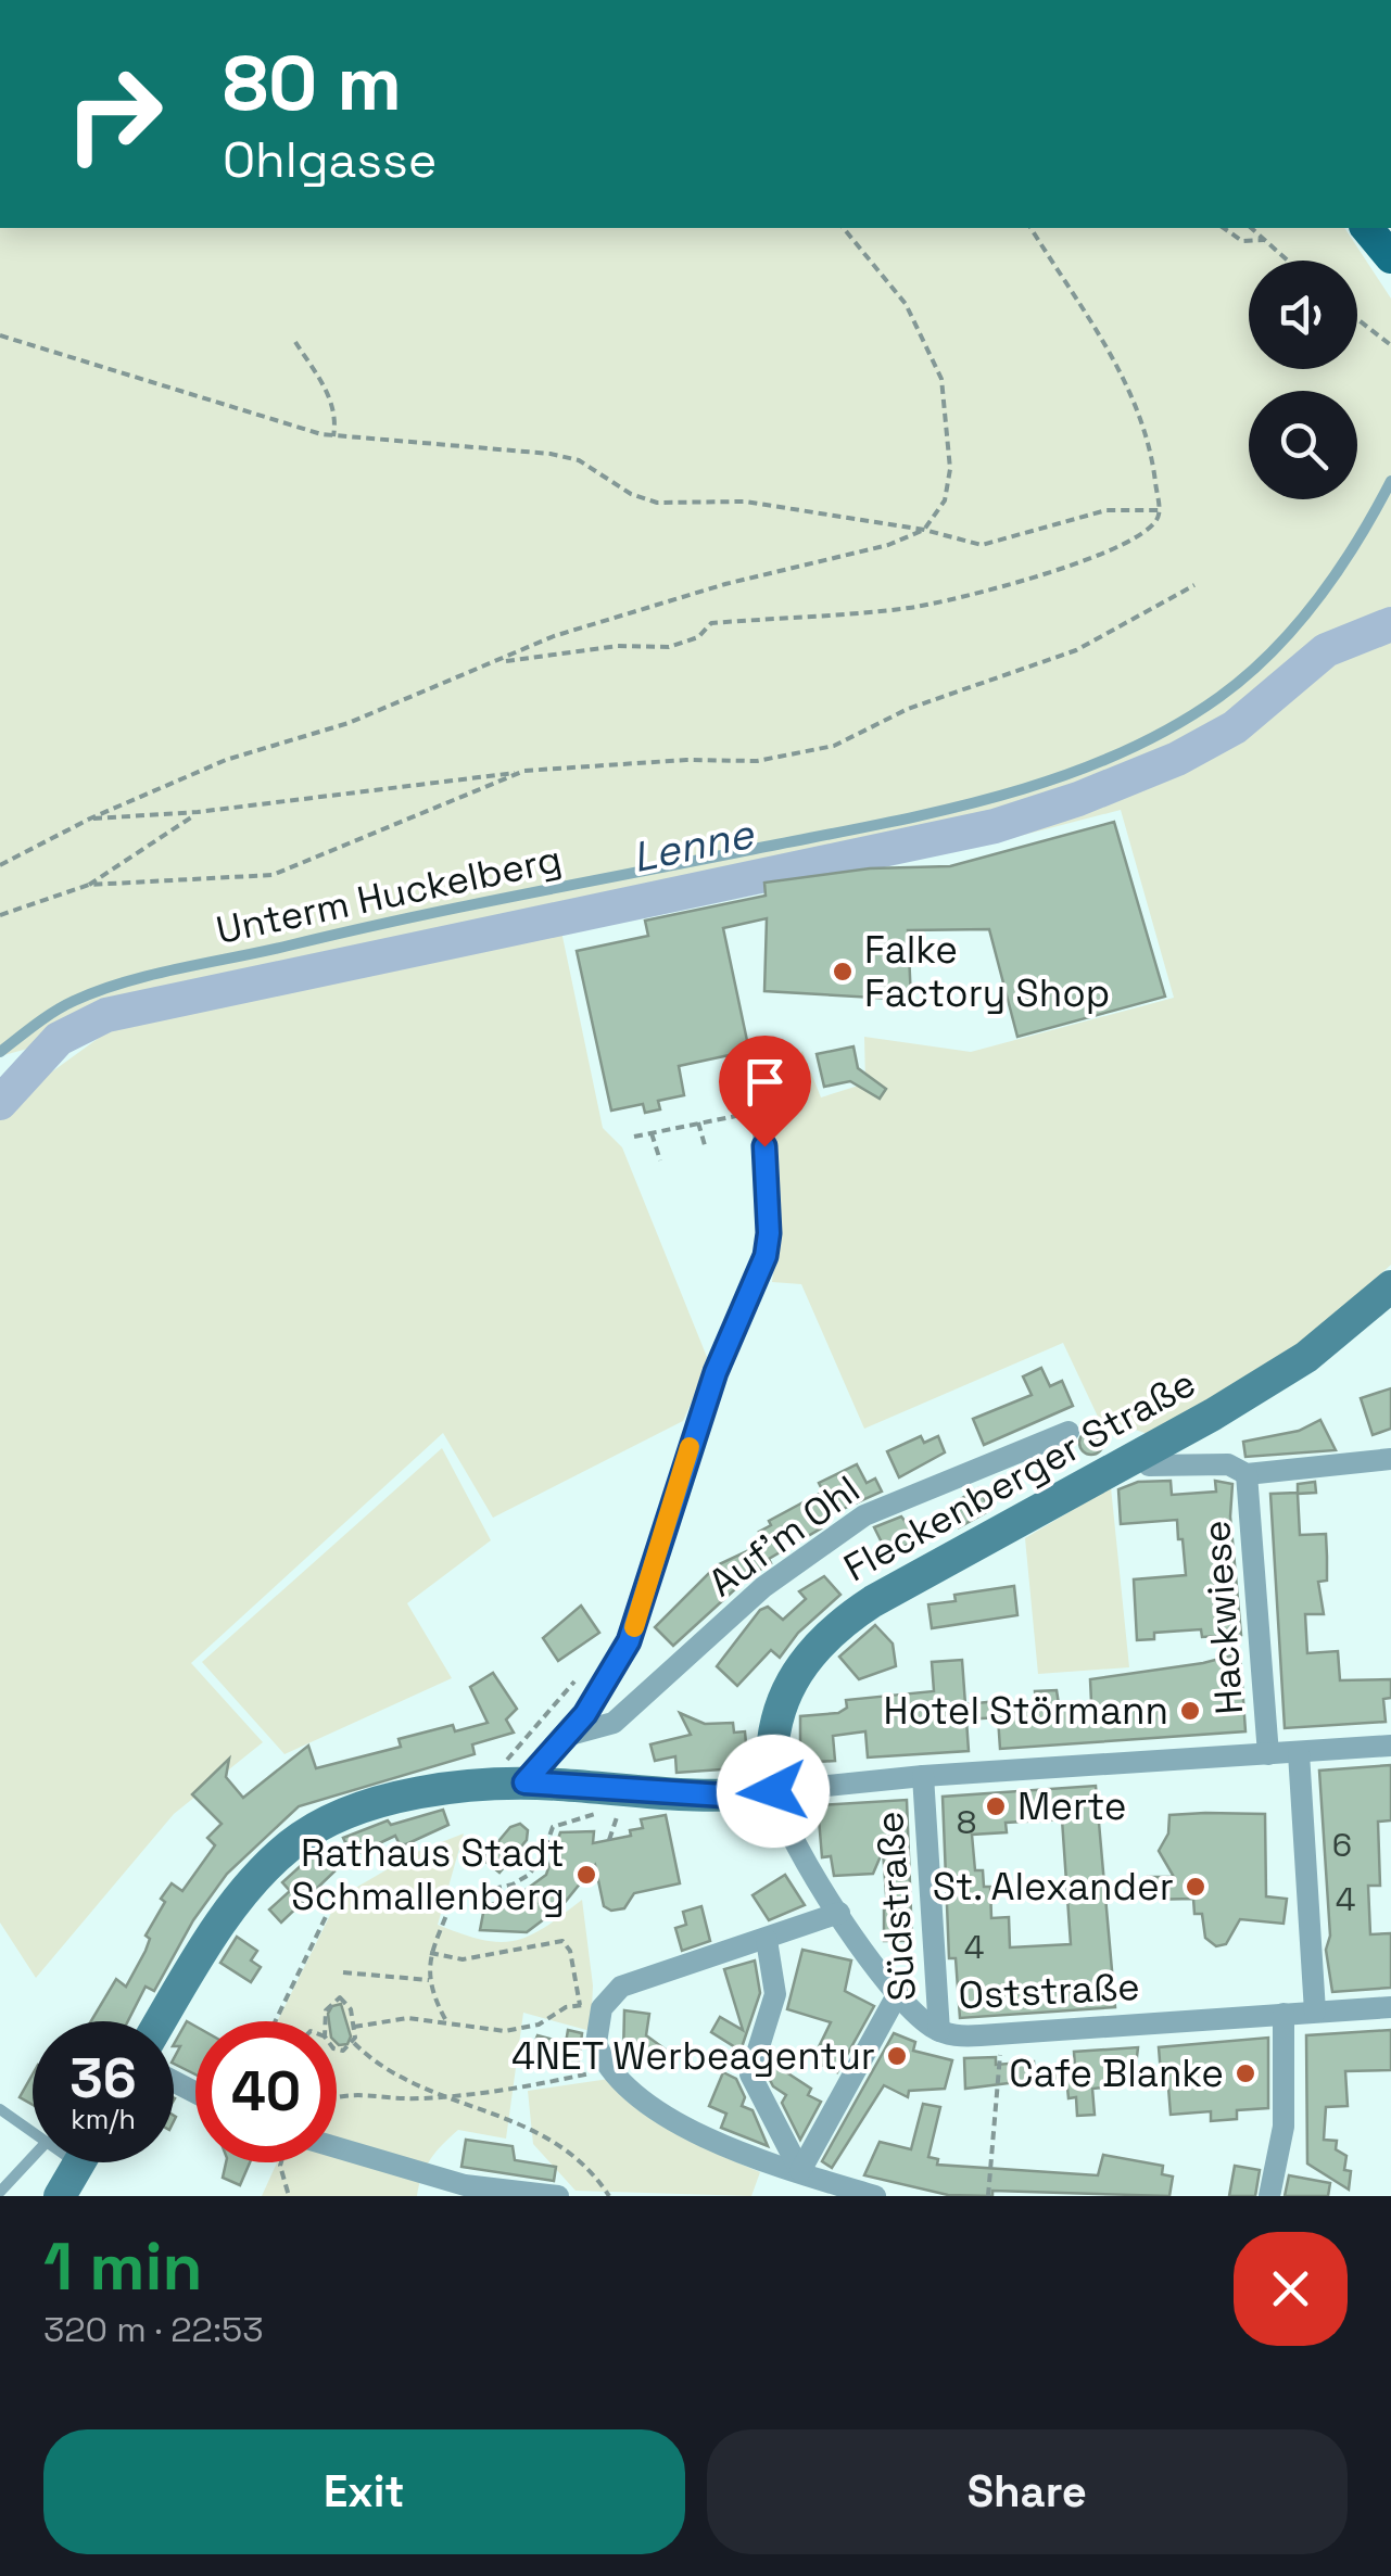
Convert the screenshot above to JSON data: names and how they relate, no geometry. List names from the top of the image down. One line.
{"streets":{"street":["Fleckenberger Straße","Auf'm Ohl","Hackwiese","Südstraße","Oststraße"],"lane":["Unterm Huckelberg"]},"crossings":[["Fleckenberger Straße","Oststraße"],["Südstraße","Oststraße"]],"water":["Lenne"],"places":["Falke Factory Shop","Hotel Störmann","Merte","Rathaus Stadt Schmallenberg","St. Alexander","4NET Werbeagentur","Cafe Blanke"],"house_numbers":["8","6","4","4"],"page":{"turn":["80 m","Ohlgasse"],"speed":"36 km/h","limit":"40","heading":["1 min","320 m · 22:53"],"buttons":["Exit","Share"]}}
